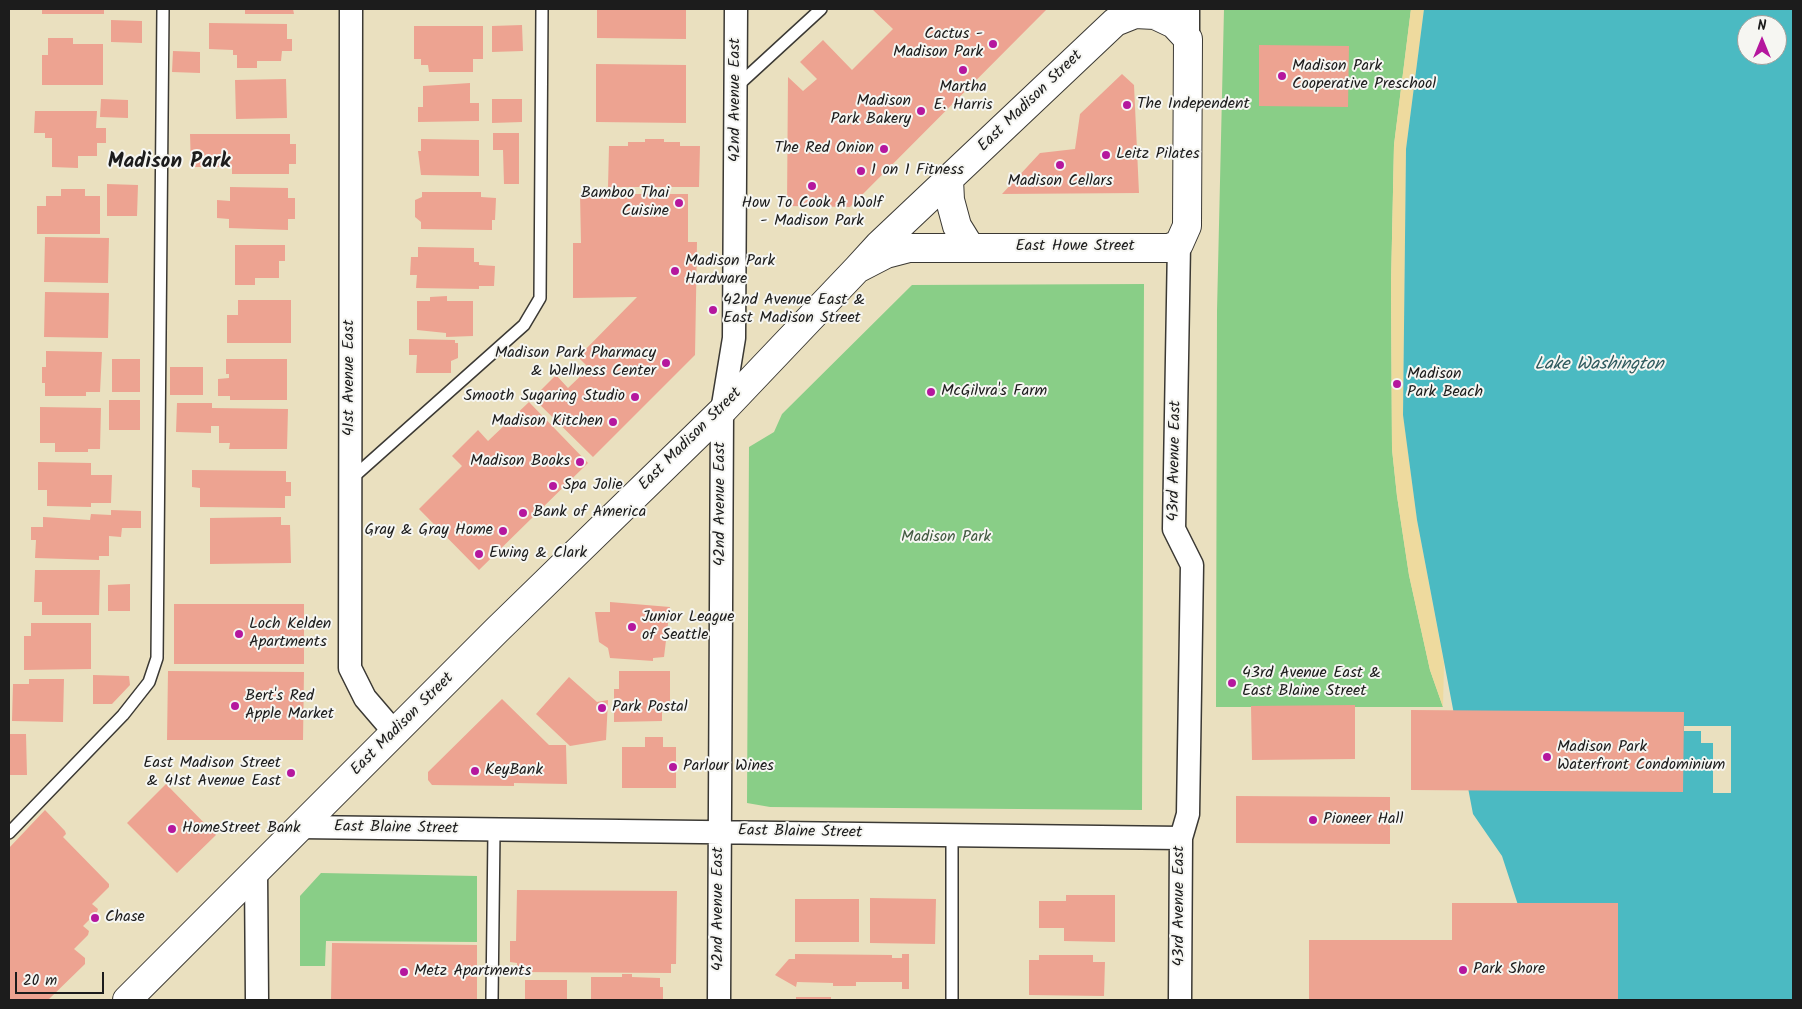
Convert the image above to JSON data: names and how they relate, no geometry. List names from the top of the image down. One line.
{"streets":{"street":["42nd Avenue East","East Madison Street","East Howe Street","41st Avenue East","43rd Avenue East","East Blaine Street"]},"crossings":[["42nd Avenue East","East Madison Street"],["42nd Avenue East","East Blaine Street"],["East Madison Street","East Howe Street"],["East Madison Street","41st Avenue East"],["East Madison Street","East Blaine Street"],["East Howe Street","43rd Avenue East"],["43rd Avenue East","East Blaine Street"]],"districts":["Madison Park"],"water":["Lake Washington"],"parks":["Madison Park"],"places":["Cactus - Madison Park","Martha E. Harris","Madison Park Cooperative Preschool","The Independent","Madison Park Bakery","The Red Onion","Leitz Pilates","Madison Cellars","1 on 1 Fitness","How To Cook A Wolf - Madison Park","Bamboo Thai Cuisine","Madison Park Hardware","42nd Avenue East & East Madison Street","Madison Park Pharmacy & Wellness Center","Madison Park Beach","McGilvra's Farm","Smooth Sugaring Studio","Madison Kitchen","Madison Books","Spa Jolie","Bank of America","Gray & Gray Home","Ewing & Clark","Junior League of Seattle","Loch Kelden Apartments","43rd Avenue East & East Blaine Street","Bert's Red Apple Market","Park Postal","Madison Park Waterfront Condominium","Parlour Wines","KeyBank","East Madison Street & 41st Avenue East","Pioneer Hall","HomeStreet Bank","Chase","Park Shore","Metz Apartments"],"scale_bar":"20 m","north":"top"}
